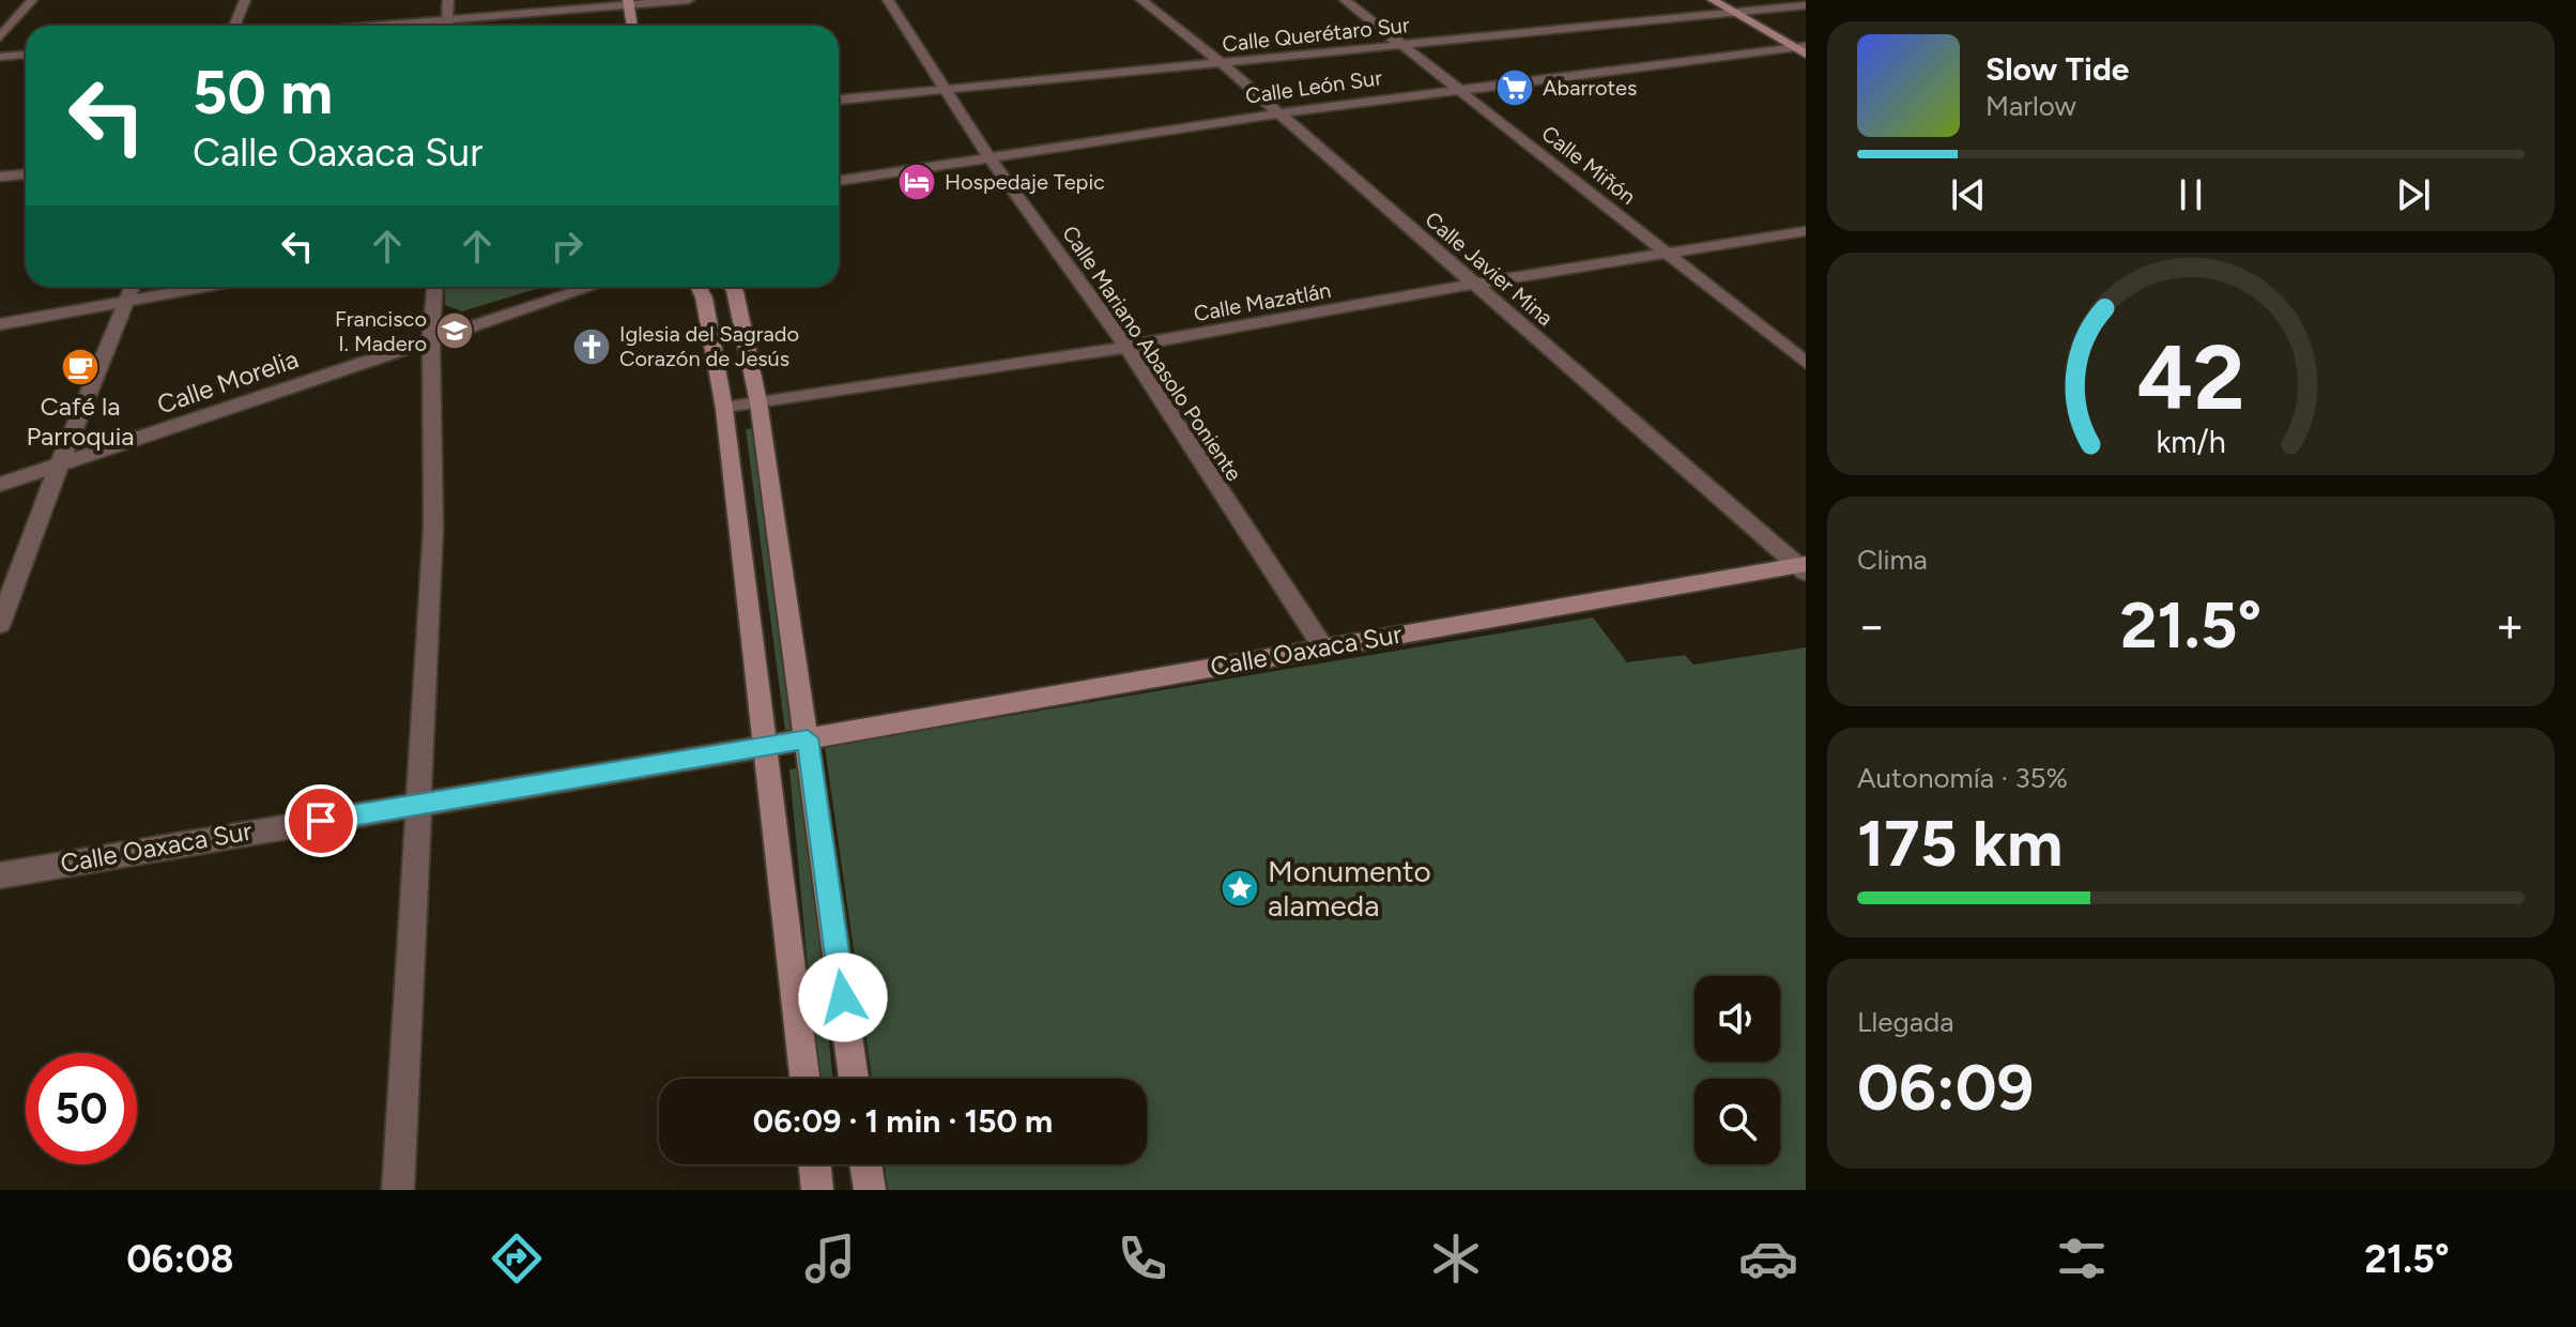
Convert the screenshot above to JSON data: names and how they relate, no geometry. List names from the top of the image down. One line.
{"streets":{"main road":["Calle Oaxaca Sur"],"street":["Calle Querétaro Sur","Calle León Sur","Calle Miñón","Calle Javier Mina","Calle Mazatlán","Calle Mariano Abasolo Poniente","Calle Morelia"]},"crossings":[["Calle Querétaro Sur","Calle Miñón"],["Calle Querétaro Sur","Calle Javier Mina"],["Calle Querétaro Sur","Calle Mariano Abasolo Poniente"],["Calle León Sur","Calle Miñón"],["Calle León Sur","Calle Javier Mina"],["Calle León Sur","Calle Mariano Abasolo Poniente"],["Calle Miñón","Calle Mazatlán"],["Calle Javier Mina","Calle Mazatlán"],["Calle Javier Mina","Calle Oaxaca Sur"],["Calle Mazatlán","Calle Mariano Abasolo Poniente"],["Calle Mariano Abasolo Poniente","Calle Oaxaca Sur"]],"places":{"supermarket":["Abarrotes"],"hotel":["Hospedaje Tepic"],"school or university":["Francisco I. Madero"],"church":["Iglesia del Sagrado Corazón de Jesús"],"cafe":["Café la Parroquia"],"place":["Monumento alameda"]},"page":{"turn":["50 m","Calle Oaxaca Sur"],"song":["Slow Tide","Marlow"],"tile":["Clima",["Autonomía · 35%","175 km"],["Llegada","06:09"]],"heat":["−","21.5°","+"],"limit":"50","trip":"06:09 · 1 min · 150 m","tabs":["06:08","21.5°"],"gauge":["42","km/h"]}}
